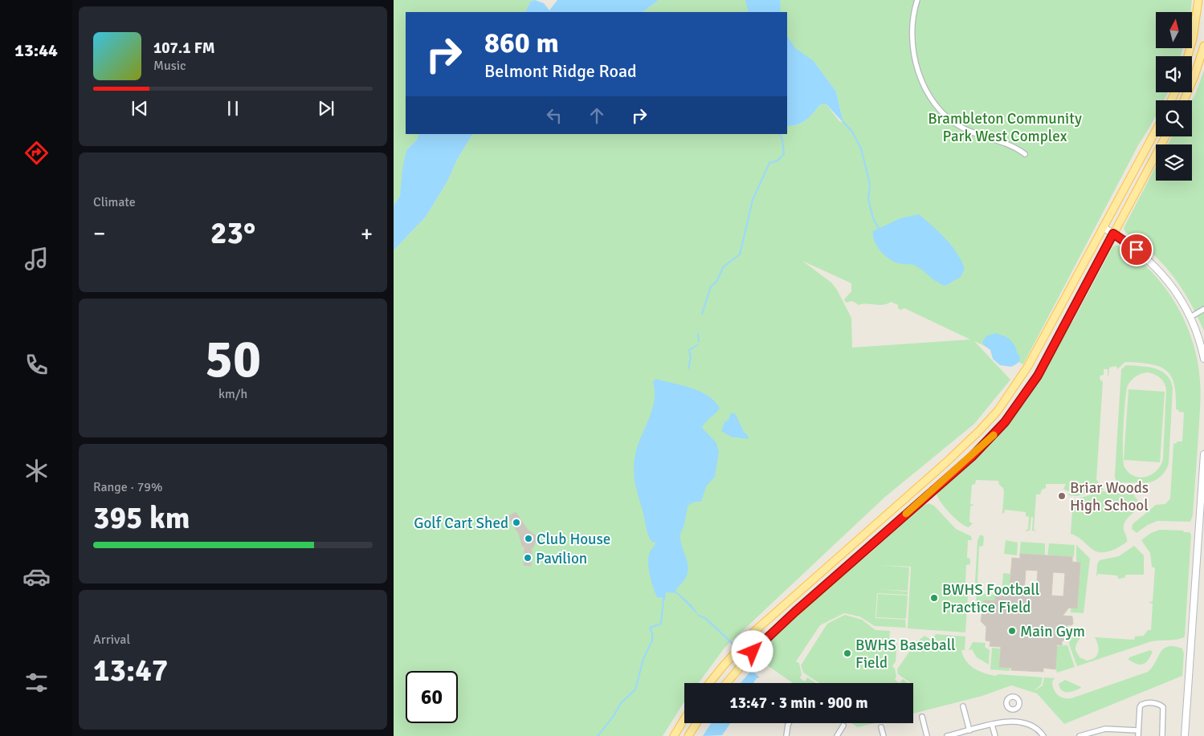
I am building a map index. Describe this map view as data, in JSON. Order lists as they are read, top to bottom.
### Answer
{
  "parks": ["Brambleton Community Park West Complex"],
  "places": [
    "Briar Woods High School",
    "Golf Cart Shed",
    "Club House",
    "Pavilion",
    "BWHS Football Practice Field",
    "Main Gym",
    "BWHS Baseball Field"
  ],
  "north": "top",
  "page": {
    "tabs": "13:44",
    "turn": ["860 m", "Belmont Ridge Road"],
    "song": ["107.1 FM", "Music"],
    "tile": [
      "Climate",
      ["50", "km/h"],
      ["Range · 79%", "395 km"],
      ["Arrival", "13:47"]
    ],
    "heat": ["−", "23°", "+"],
    "limit": "60",
    "trip": "13:47 · 3 min · 900 m"
  }
}
